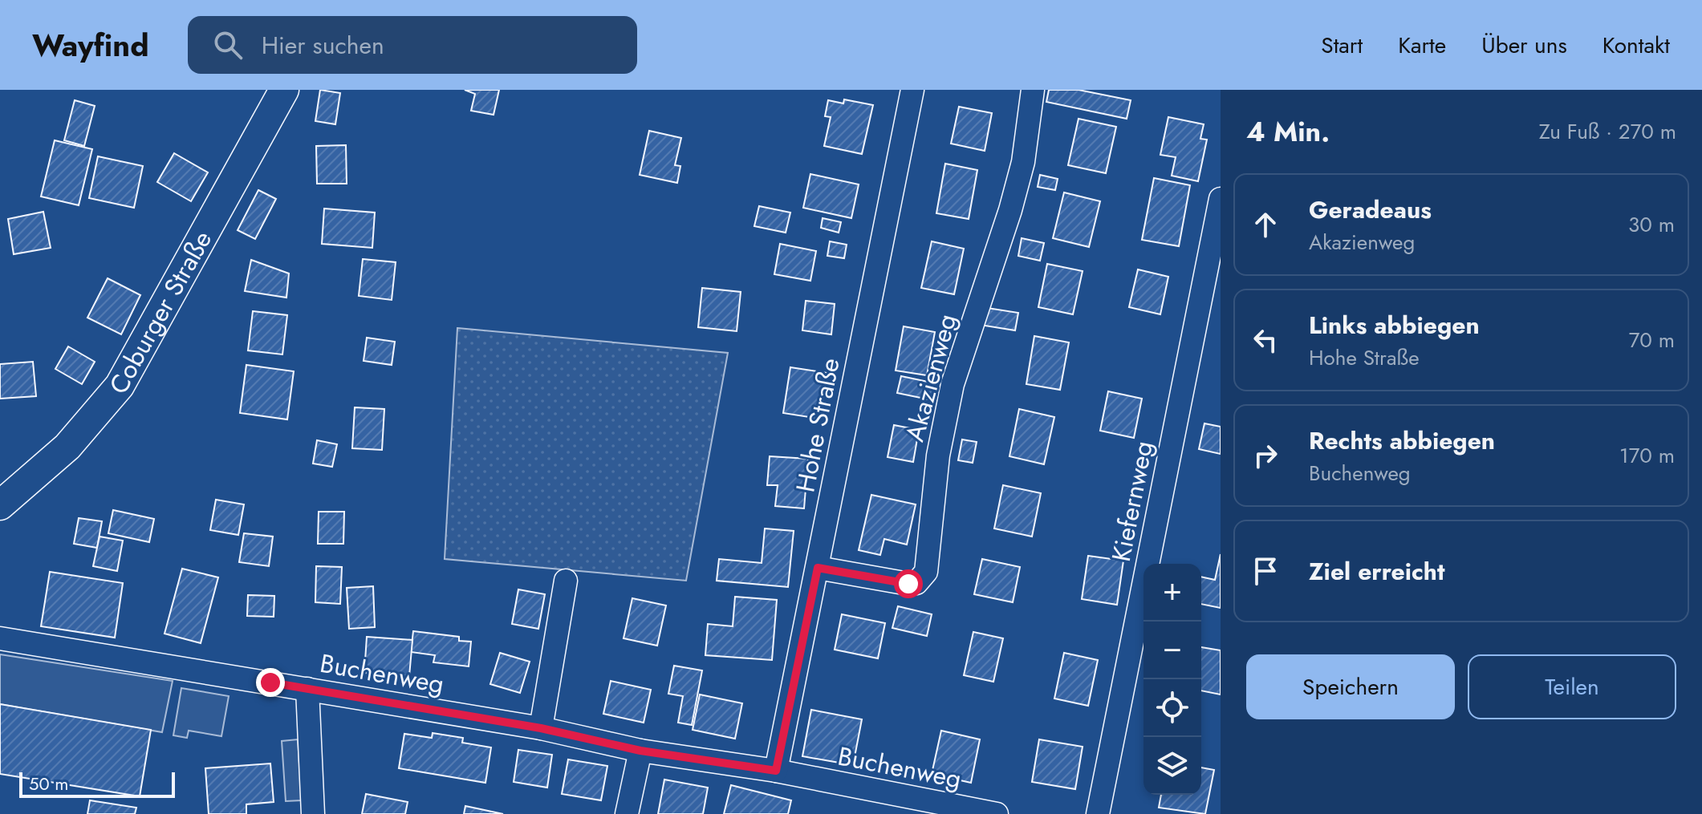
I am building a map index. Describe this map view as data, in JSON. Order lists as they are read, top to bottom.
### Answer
{
  "streets": {
    "main road": ["Coburger Straße"],
    "street": [
      "Akazienweg",
      "Hohe Straße",
      "Kiefernweg",
      "Buchenweg"
    ]
  },
  "crossings": [
    ["Akazienweg", "Hohe Straße"],
    ["Hohe Straße", "Buchenweg"]
  ],
  "scale_bar": "50 m",
  "page": {
    "header": "Wayfind",
    "search": "Hier suchen",
    "nav": [
      "Start",
      "Karte",
      "Über uns",
      "Kontakt"
    ],
    "heading": ["4 Min.", "Zu Fuß · 270 m"],
    "list": [
      ["Geradeaus", "Akazienweg", "30 m"],
      ["Links abbiegen", "Hohe Straße", "70 m"],
      ["Rechts abbiegen", "Buchenweg", "170 m"],
      "Ziel erreicht"
    ],
    "map_buttons": ["+", "−"],
    "buttons": ["Speichern", "Teilen"],
    "scale": "50 m"
  }
}
